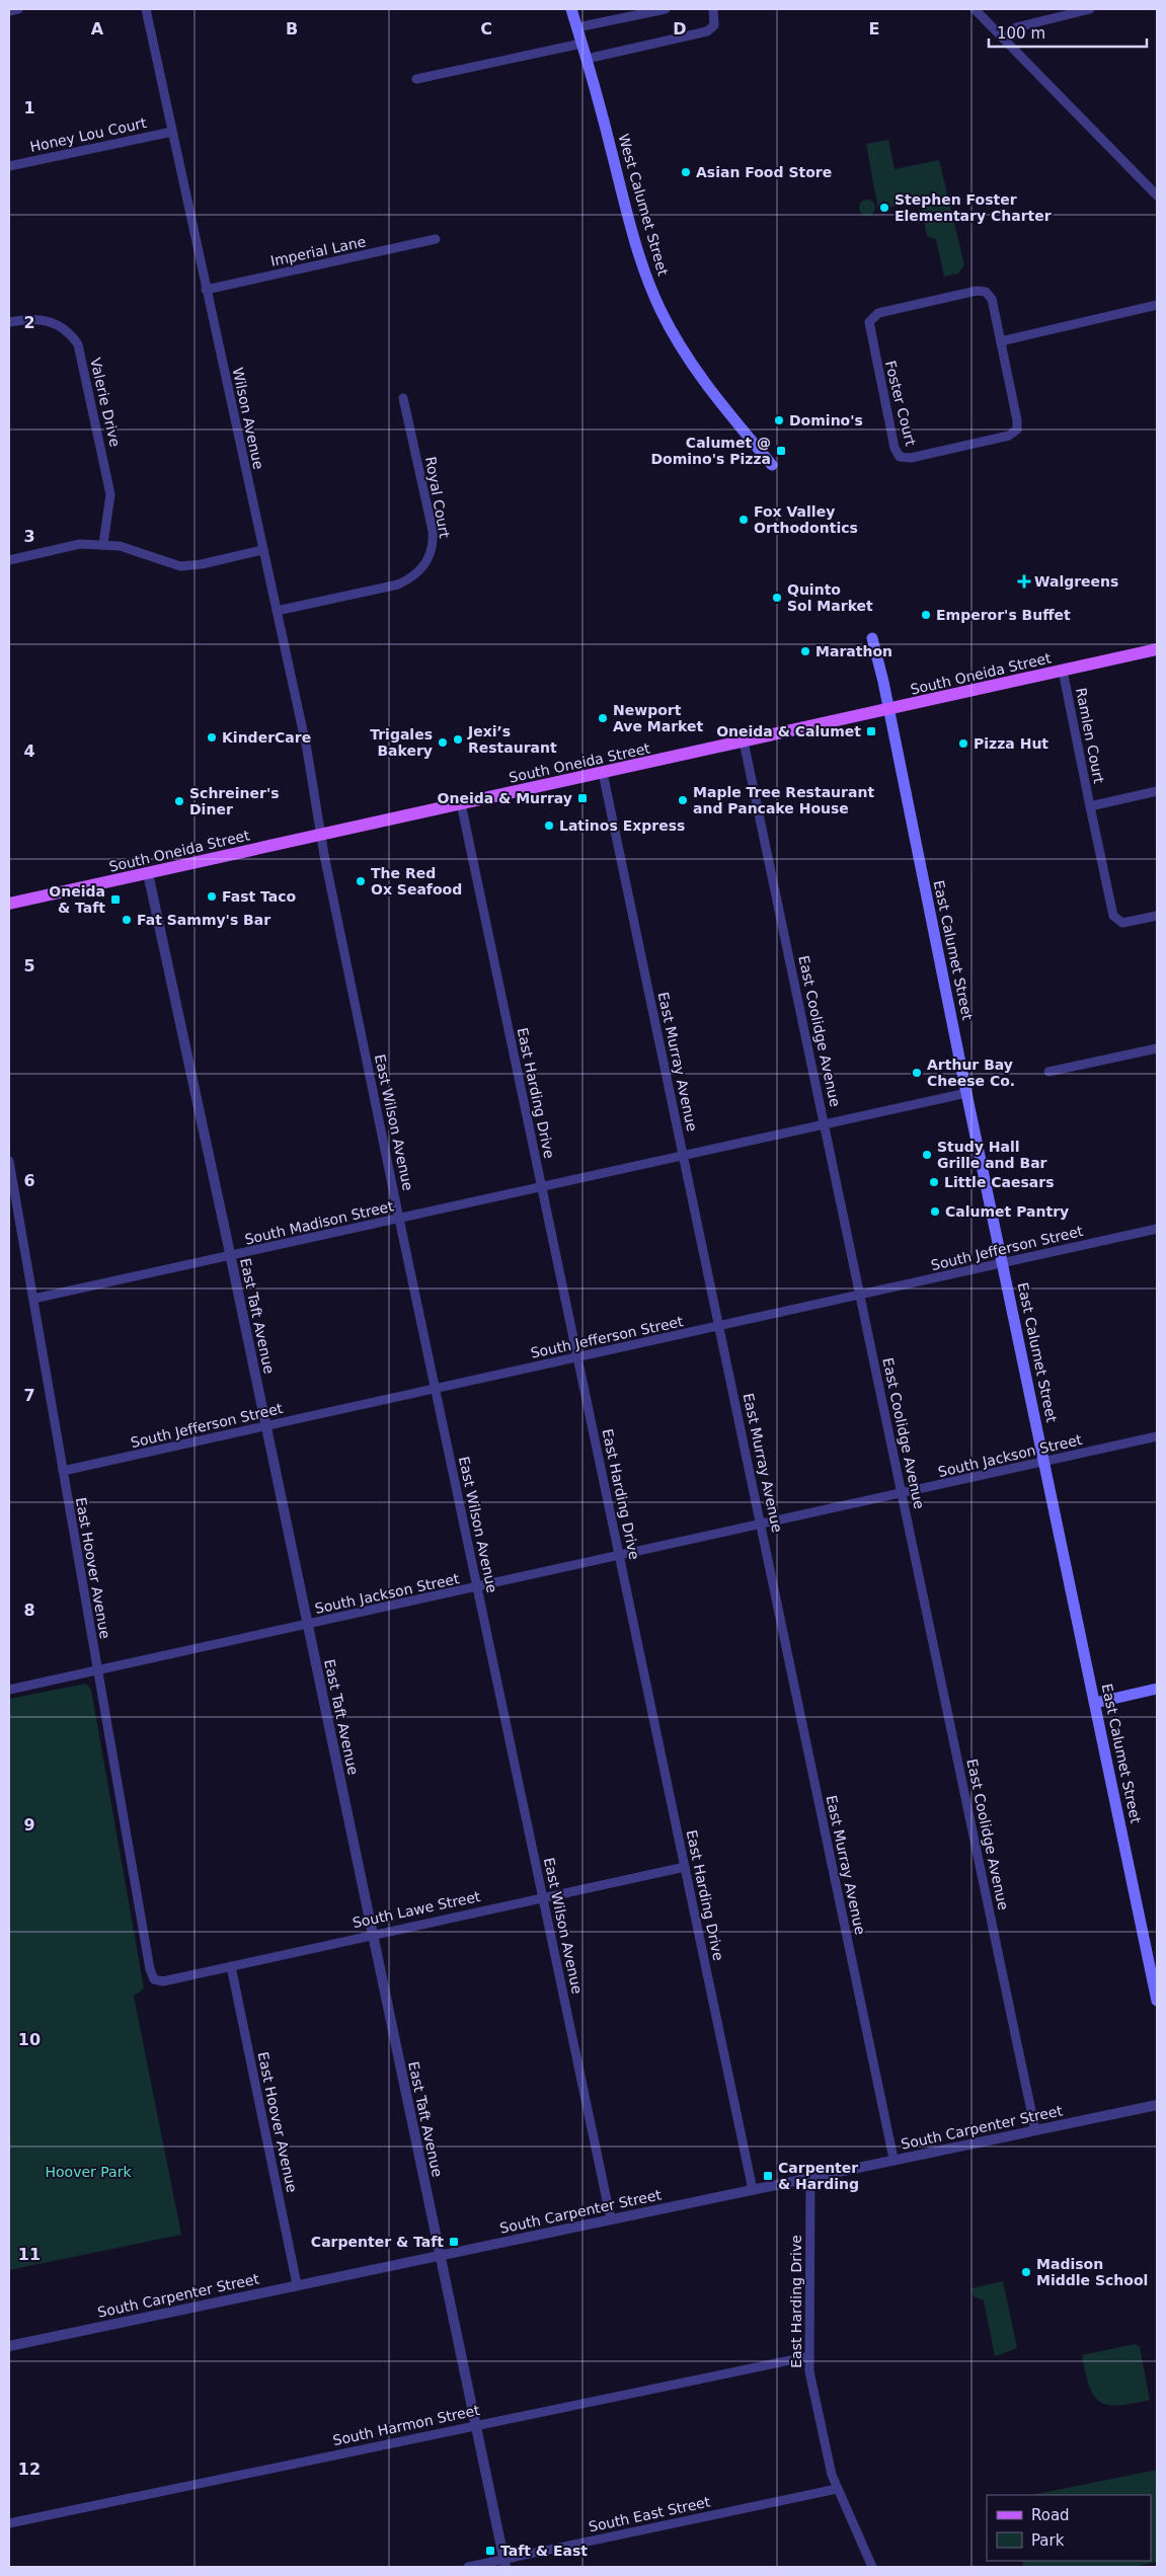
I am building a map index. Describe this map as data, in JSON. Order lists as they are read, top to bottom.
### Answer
{
  "streets": {
    "main road": ["West Calumet Street", "South Oneida Street", "East Calumet Street"],
    "street": [
      "Honey Lou Court",
      "Imperial Lane",
      "Valerie Drive",
      "Foster Court",
      "Wilson Avenue",
      "Royal Court",
      "Ramlen Court",
      "East Coolidge Avenue",
      "East Murray Avenue",
      "East Harding Drive",
      "East Wilson Avenue",
      "South Madison Street",
      "South Jefferson Street",
      "East Taft Avenue",
      "South Jackson Street",
      "East Hoover Avenue",
      "South Lawe Street",
      "South Carpenter Street",
      "South Harmon Street",
      "South East Street"
    ]
  },
  "crossings": [
    ["Honey Lou Court", "Wilson Avenue"],
    ["Imperial Lane", "Wilson Avenue"],
    ["Wilson Avenue", "Royal Court"],
    ["Wilson Avenue", "South Oneida Street"],
    ["Wilson Avenue", "East Wilson Avenue"],
    ["South Oneida Street", "Ramlen Court"],
    ["South Oneida Street", "East Calumet Street"],
    ["South Oneida Street", "East Coolidge Avenue"],
    ["South Oneida Street", "East Murray Avenue"],
    ["South Oneida Street", "East Harding Drive"],
    ["South Oneida Street", "East Wilson Avenue"],
    ["South Oneida Street", "East Taft Avenue"],
    ["East Calumet Street", "South Madison Street"],
    ["East Calumet Street", "South Jefferson Street"],
    ["East Calumet Street", "South Jackson Street"],
    ["East Coolidge Avenue", "South Madison Street"],
    ["East Coolidge Avenue", "South Jefferson Street"],
    ["East Coolidge Avenue", "South Jackson Street"],
    ["East Coolidge Avenue", "South Carpenter Street"],
    ["East Murray Avenue", "South Madison Street"],
    ["East Murray Avenue", "South Jefferson Street"],
    ["East Murray Avenue", "South Jackson Street"],
    ["East Murray Avenue", "South Carpenter Street"],
    ["East Harding Drive", "South Madison Street"],
    ["East Harding Drive", "South Jefferson Street"],
    ["East Harding Drive", "South Jackson Street"],
    ["East Harding Drive", "South Lawe Street"],
    ["East Harding Drive", "South Carpenter Street"],
    ["East Harding Drive", "South Harmon Street"],
    ["East Harding Drive", "South East Street"],
    ["East Wilson Avenue", "South Madison Street"],
    ["East Wilson Avenue", "South Jefferson Street"],
    ["East Wilson Avenue", "South Jackson Street"],
    ["East Wilson Avenue", "South Lawe Street"],
    ["East Wilson Avenue", "South Carpenter Street"],
    ["South Madison Street", "East Taft Avenue"],
    ["South Madison Street", "East Hoover Avenue"],
    ["South Jefferson Street", "East Taft Avenue"],
    ["South Jefferson Street", "East Hoover Avenue"],
    ["East Taft Avenue", "South Jackson Street"],
    ["East Taft Avenue", "South Lawe Street"],
    ["East Taft Avenue", "South Carpenter Street"],
    ["East Taft Avenue", "South Harmon Street"],
    ["East Taft Avenue", "South East Street"],
    ["South Jackson Street", "East Hoover Avenue"],
    ["East Hoover Avenue", "South Lawe Street"],
    ["East Hoover Avenue", "South Carpenter Street"]
  ],
  "parks": ["Hoover Park"],
  "places": {
    "other": [
      "Asian Food Store",
      "Stephen Foster Elementary Charter",
      "Domino's",
      "Fox Valley Orthodontics",
      "Quinto Sol Market",
      "Emperor's Buffet",
      "Marathon",
      "Newport Ave Market",
      "KinderCare",
      "Jexi’s Restaurant",
      "Trigales Bakery",
      "Pizza Hut",
      "Maple Tree Restaurant and Pancake House",
      "Schreiner's Diner",
      "Latinos Express",
      "The Red Ox Seafood",
      "Fast Taco",
      "Fat Sammy's Bar",
      "Arthur Bay Cheese Co.",
      "Study Hall Grille and Bar",
      "Little Caesars",
      "Calumet Pantry",
      "Madison Middle School"
    ],
    "transit": [
      "Calumet @ Domino's Pizza",
      "Oneida & Calumet",
      "Oneida & Murray",
      "Oneida & Taft",
      "Carpenter & Harding",
      "Carpenter & Taft",
      "Taft & East"
    ],
    "health": ["Walgreens"]
  },
  "legend": ["Road", "Park"],
  "scale_bar": "100 m",
  "grid": {
    "columns": [
      "A",
      "B",
      "C",
      "D",
      "E"
    ],
    "rows": [
      "1",
      "2",
      "3",
      "4",
      "5",
      "6",
      "7",
      "8",
      "9",
      "10",
      "11",
      "12"
    ]
  }
}
